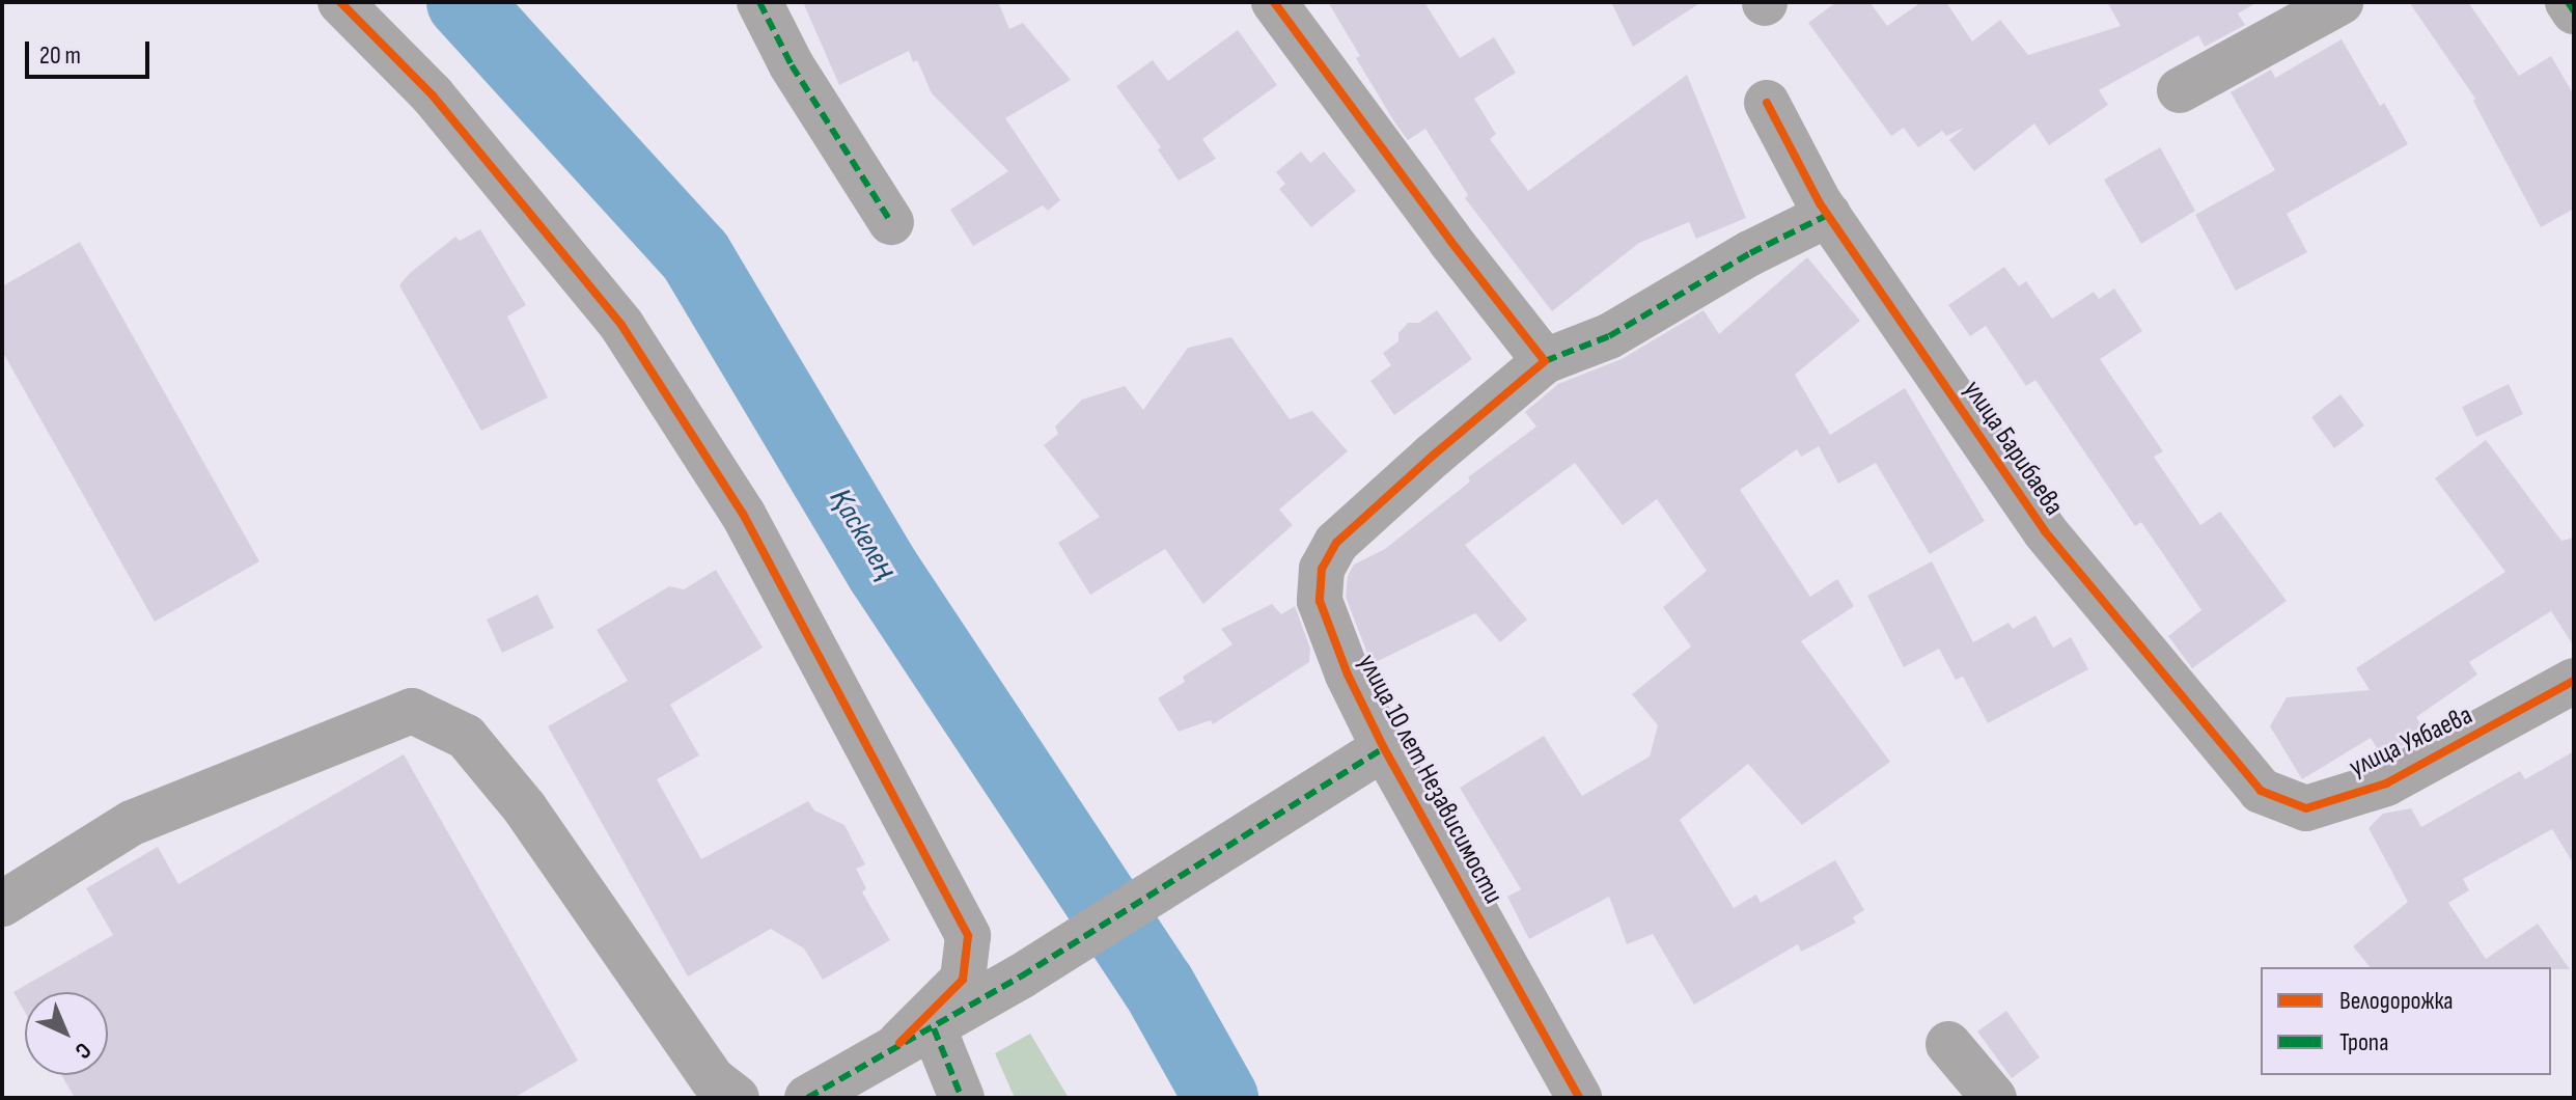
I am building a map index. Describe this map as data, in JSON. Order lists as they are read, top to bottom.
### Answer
{
  "streets": {
    "street": ["улица Барибаева", "улица Уябаева", "улица 10 лет Независимости"]
  },
  "crossings": [
    ["улица Барибаева", "улица Уябаева"],
    ["улица Барибаева", "улица 10 лет Независимости"]
  ],
  "water": ["Қаскелең"],
  "legend": ["Велодорожка", "Тропа"],
  "scale_bar": "20 m",
  "north": "bottom right"
}
